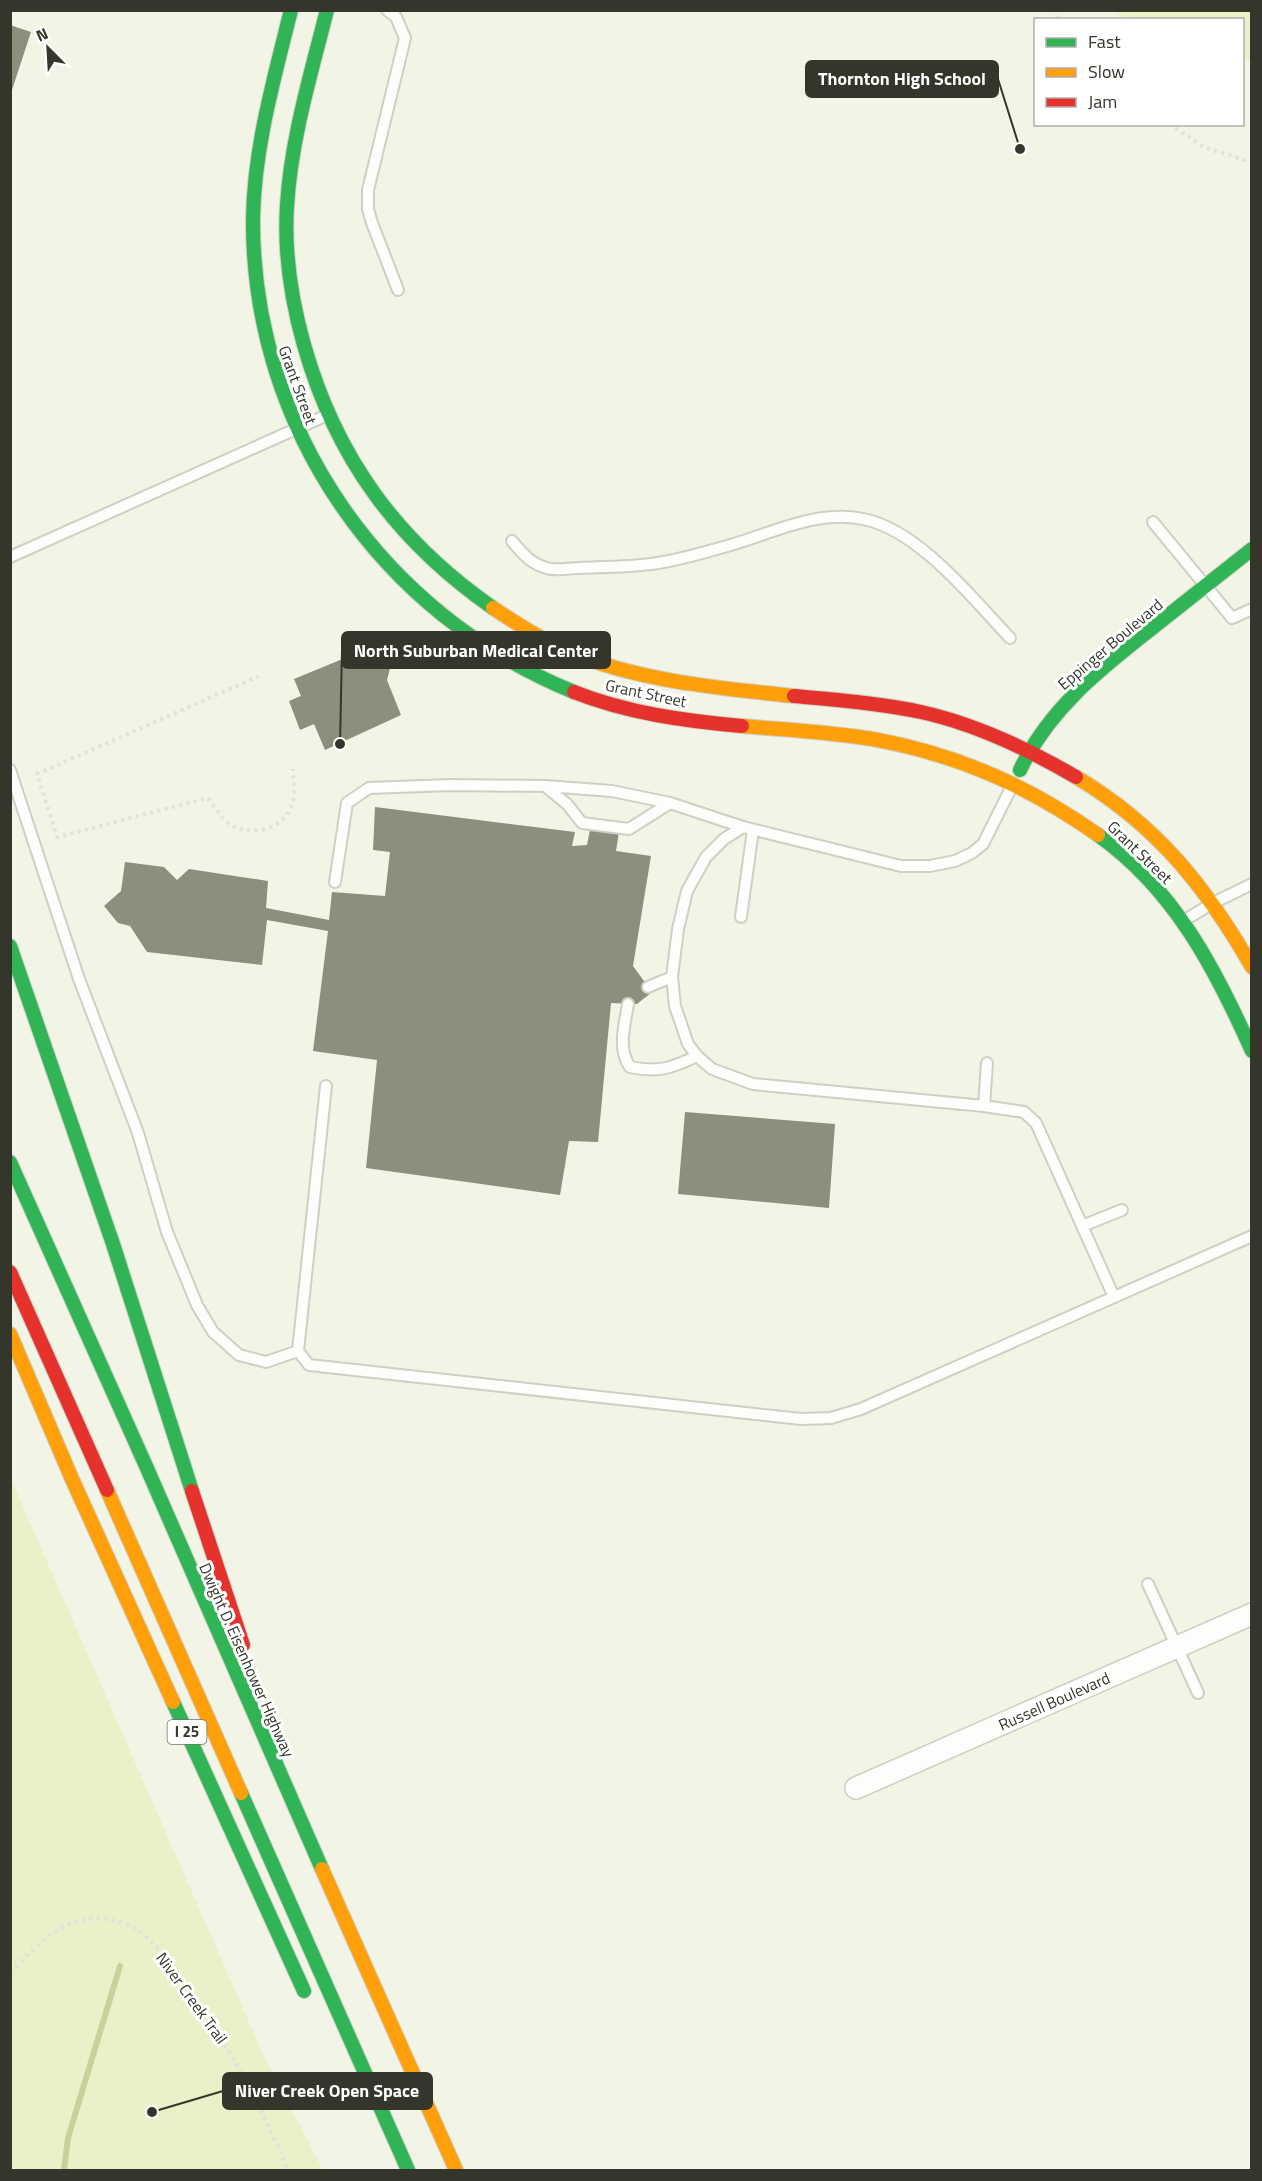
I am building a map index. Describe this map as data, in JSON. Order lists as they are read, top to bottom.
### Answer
{
  "streets": {
    "main road": [
      "Grant Street",
      "Eppinger Boulevard",
      "Dwight D. Eisenhower Highway",
      "I 25"
    ],
    "street": ["Russell Boulevard"],
    "path": ["Niver Creek Trail"]
  },
  "crossings": [
    ["Grant Street", "Eppinger Boulevard"]
  ],
  "places": ["Thornton High School", "North Suburban Medical Center", "Niver Creek Open Space"],
  "legend": ["Fast", "Slow", "Jam"],
  "north": "top left"
}
